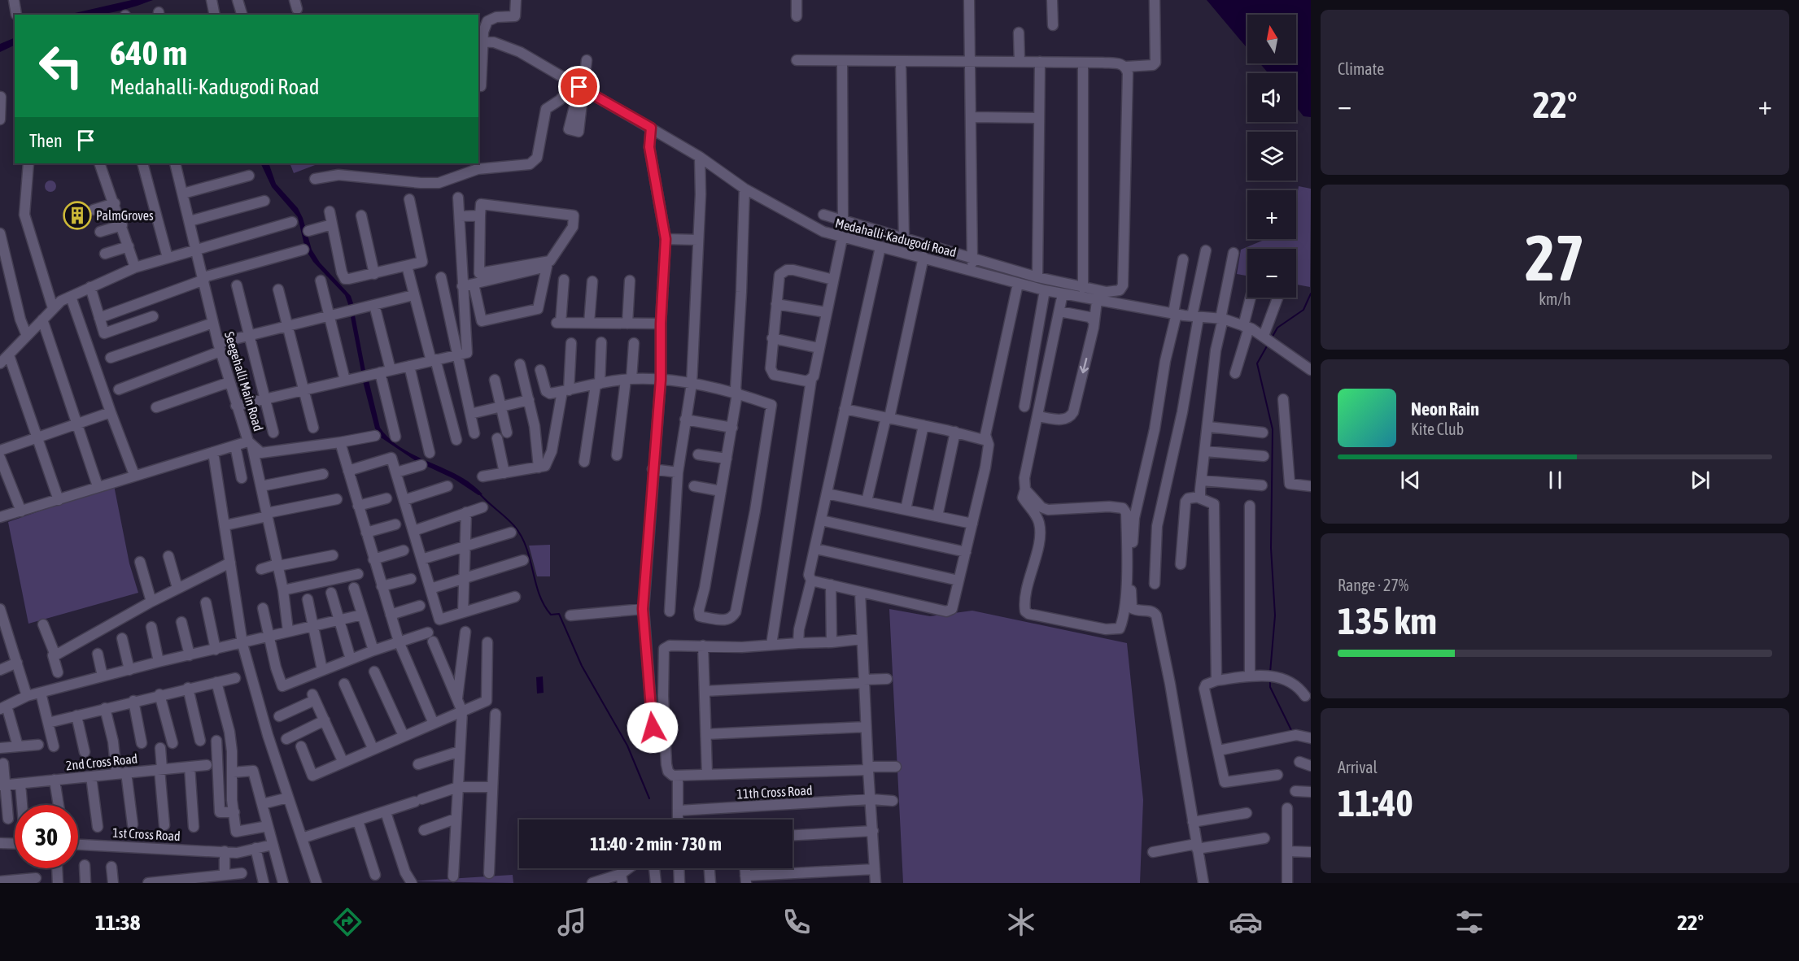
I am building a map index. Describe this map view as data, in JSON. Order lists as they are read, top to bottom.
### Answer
{
  "streets": {
    "street": [
      "Medahalli-Kadugodi Road",
      "Seegehalli Main Road",
      "2nd Cross Road",
      "11th Cross Road",
      "1st Cross Road"
    ]
  },
  "places": {
    "building": ["PalmGroves"]
  },
  "north": "top",
  "page": {
    "tile": [
      "Climate",
      ["27", "km/h"],
      ["Range · 27%", "135 km"],
      ["Arrival", "11:40"]
    ],
    "map_buttons": ["+", "−"],
    "turn": ["640 m", "Medahalli-Kadugodi Road"],
    "heat": ["−", "22°", "+"],
    "then": "Then",
    "song": ["Neon Rain", "Kite Club"],
    "limit": "30",
    "trip": "11:40 · 2 min · 730 m",
    "tabs": ["11:38", "22°"]
  }
}
